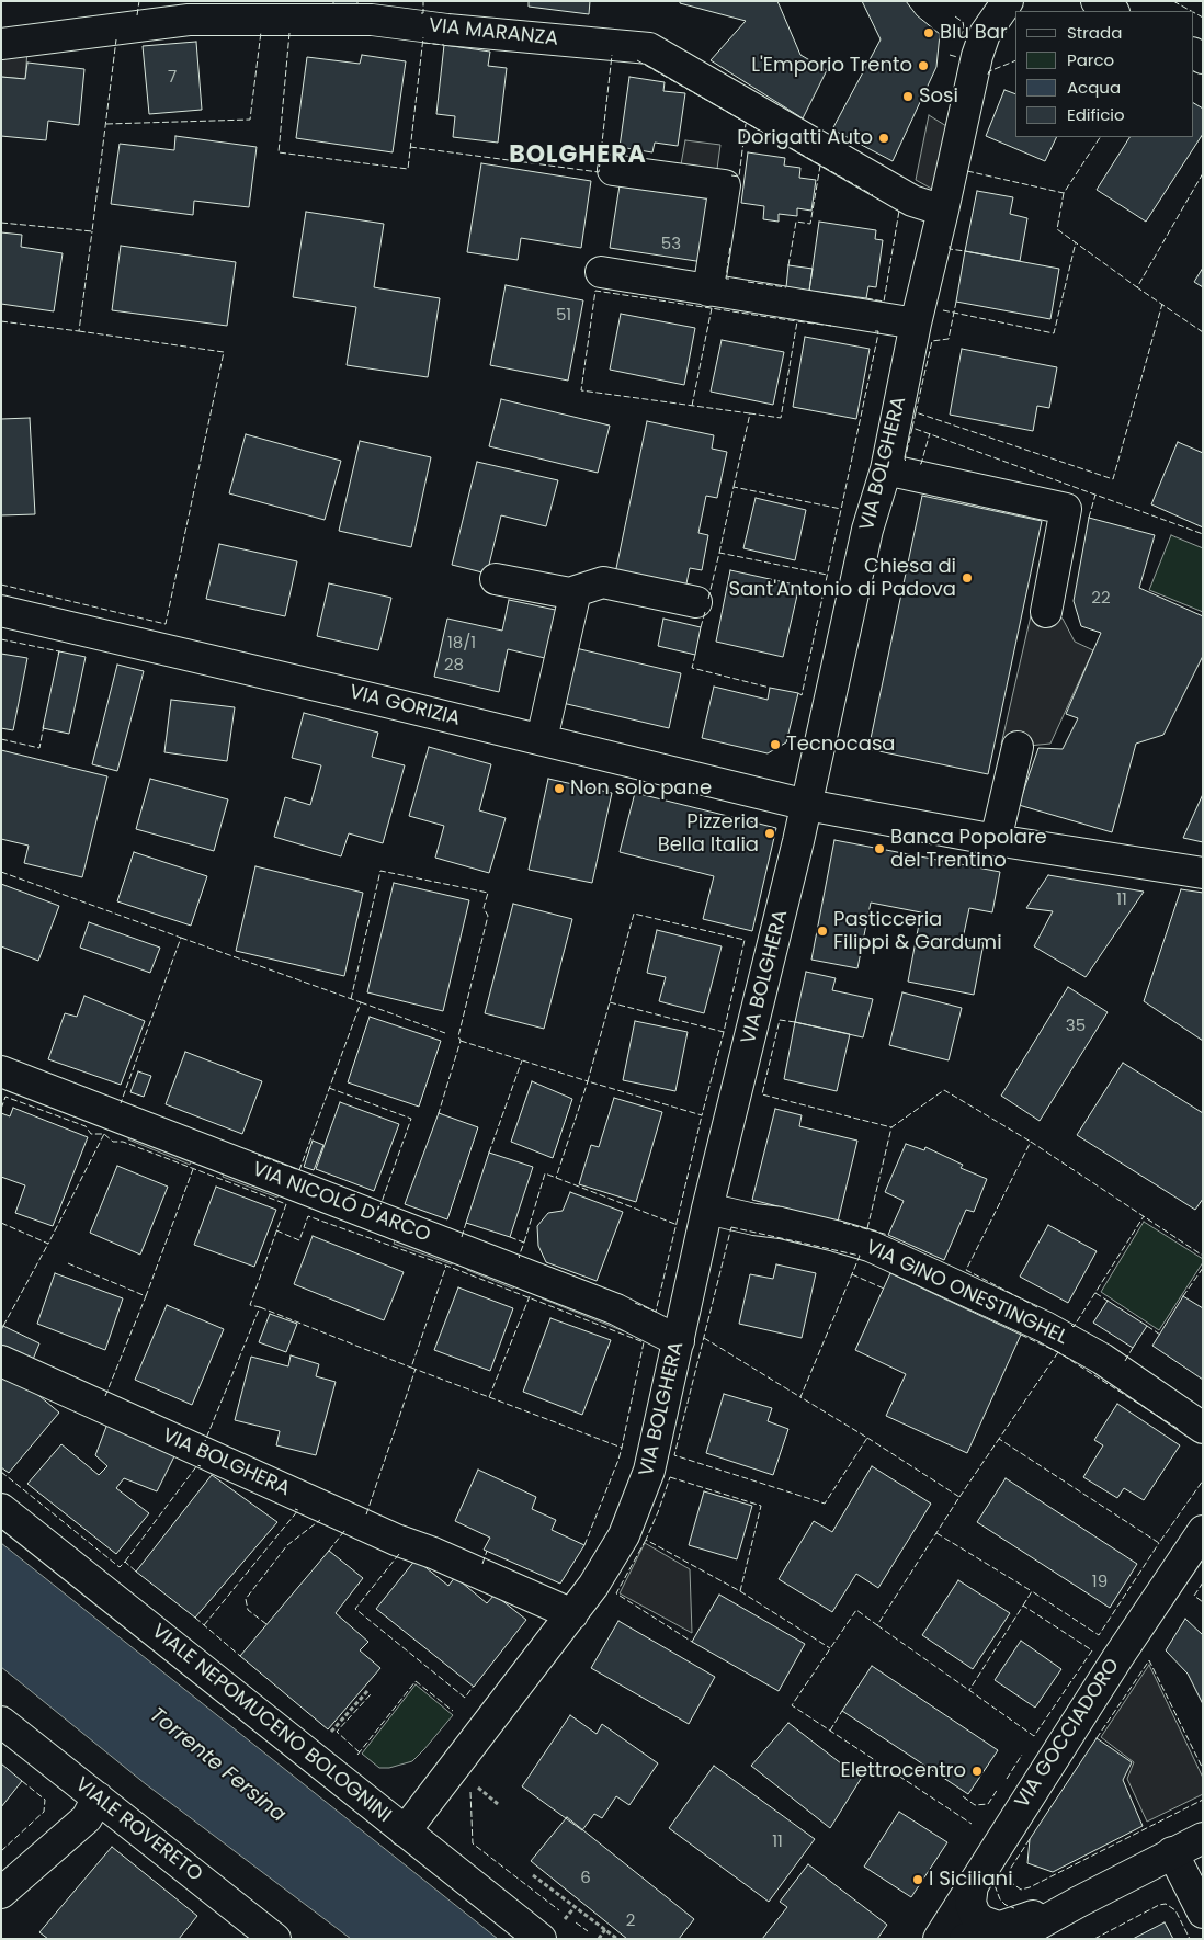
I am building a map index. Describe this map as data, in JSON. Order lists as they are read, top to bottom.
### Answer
{
  "streets": {
    "street": [
      "VIA MARANZA",
      "VIA BOLGHERA",
      "VIA GORIZIA",
      "VIA NICOLÓ D'ARCO",
      "VIA GINO ONESTINGHEL",
      "VIALE NEPOMUCENO BOLOGNINI",
      "VIA GOCCIADORO",
      "VIALE ROVERETO"
    ]
  },
  "crossings": [
    ["VIA MARANZA", "VIA BOLGHERA"],
    ["VIA BOLGHERA", "VIA GORIZIA"],
    ["VIA BOLGHERA", "VIA NICOLÓ D'ARCO"],
    ["VIA BOLGHERA", "VIA GINO ONESTINGHEL"],
    ["VIA BOLGHERA", "VIALE NEPOMUCENO BOLOGNINI"]
  ],
  "districts": ["BOLGHERA"],
  "water": ["Torrente Fersina"],
  "places": [
    "Blu Bar",
    "L'Emporio Trento",
    "Sosi",
    "Dorigatti Auto",
    "Chiesa di Sant'Antonio di Padova",
    "Tecnocasa",
    "Non solo pane",
    "Pizzeria Bella Italia",
    "Banca Popolare del Trentino",
    "Pasticceria Filippi & Gardumi",
    "Elettrocentro",
    "I Siciliani"
  ],
  "house_numbers": [
    "7",
    "53",
    "51",
    "22",
    "18/1",
    "28",
    "11",
    "35",
    "19",
    "11",
    "6",
    "2"
  ],
  "legend": [
    "Strada",
    "Parco",
    "Acqua",
    "Edificio"
  ]
}
